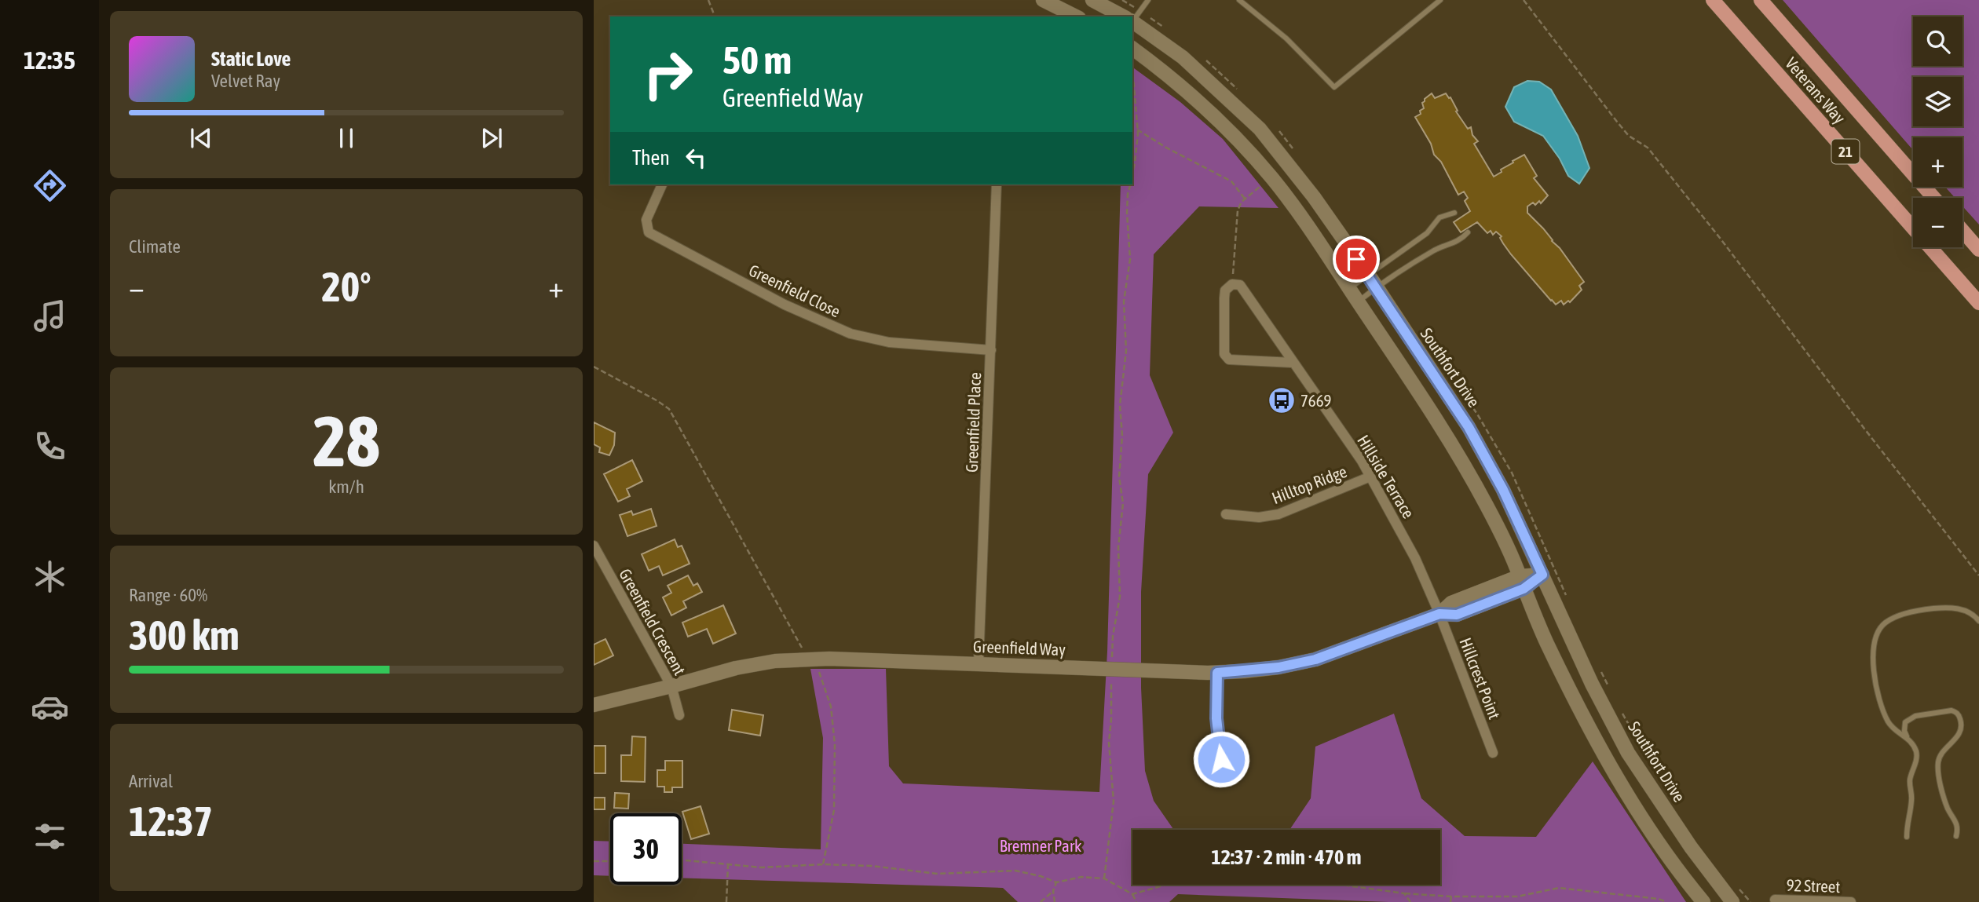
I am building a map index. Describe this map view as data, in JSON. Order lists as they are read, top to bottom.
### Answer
{
  "streets": {
    "main road": [
      "Veterans Way",
      "21",
      "Southfort Drive",
      "Greenfield Way"
    ],
    "street": [
      "Greenfield Close",
      "Greenfield Place",
      "Hillside Terrace",
      "Hilltop Ridge",
      "Greenfield Crescent",
      "Hillcrest Point",
      "92 Street"
    ]
  },
  "crossings": [
    ["Greenfield Close", "Greenfield Place"],
    ["Southfort Drive", "Greenfield Way"],
    ["Greenfield Place", "Greenfield Way"],
    ["Hillside Terrace", "Hilltop Ridge"],
    ["Hillside Terrace", "Greenfield Way"],
    ["Hillside Terrace", "Hillcrest Point"],
    ["Greenfield Crescent", "Greenfield Way"],
    ["Greenfield Way", "Hillcrest Point"]
  ],
  "parks": ["Bremner Park"],
  "places": {
    "bus stop": ["7669"]
  },
  "page": {
    "tabs": "12:35",
    "map_buttons": ["+", "−"],
    "turn": ["50 m", "Greenfield Way"],
    "song": ["Static Love", "Velvet Ray"],
    "then": "Then",
    "tile": [
      "Climate",
      ["28", "km/h"],
      ["Range · 60%", "300 km"],
      ["Arrival", "12:37"]
    ],
    "heat": ["−", "20°", "+"],
    "limit": "30",
    "trip": "12:37 · 2 min · 470 m"
  }
}
